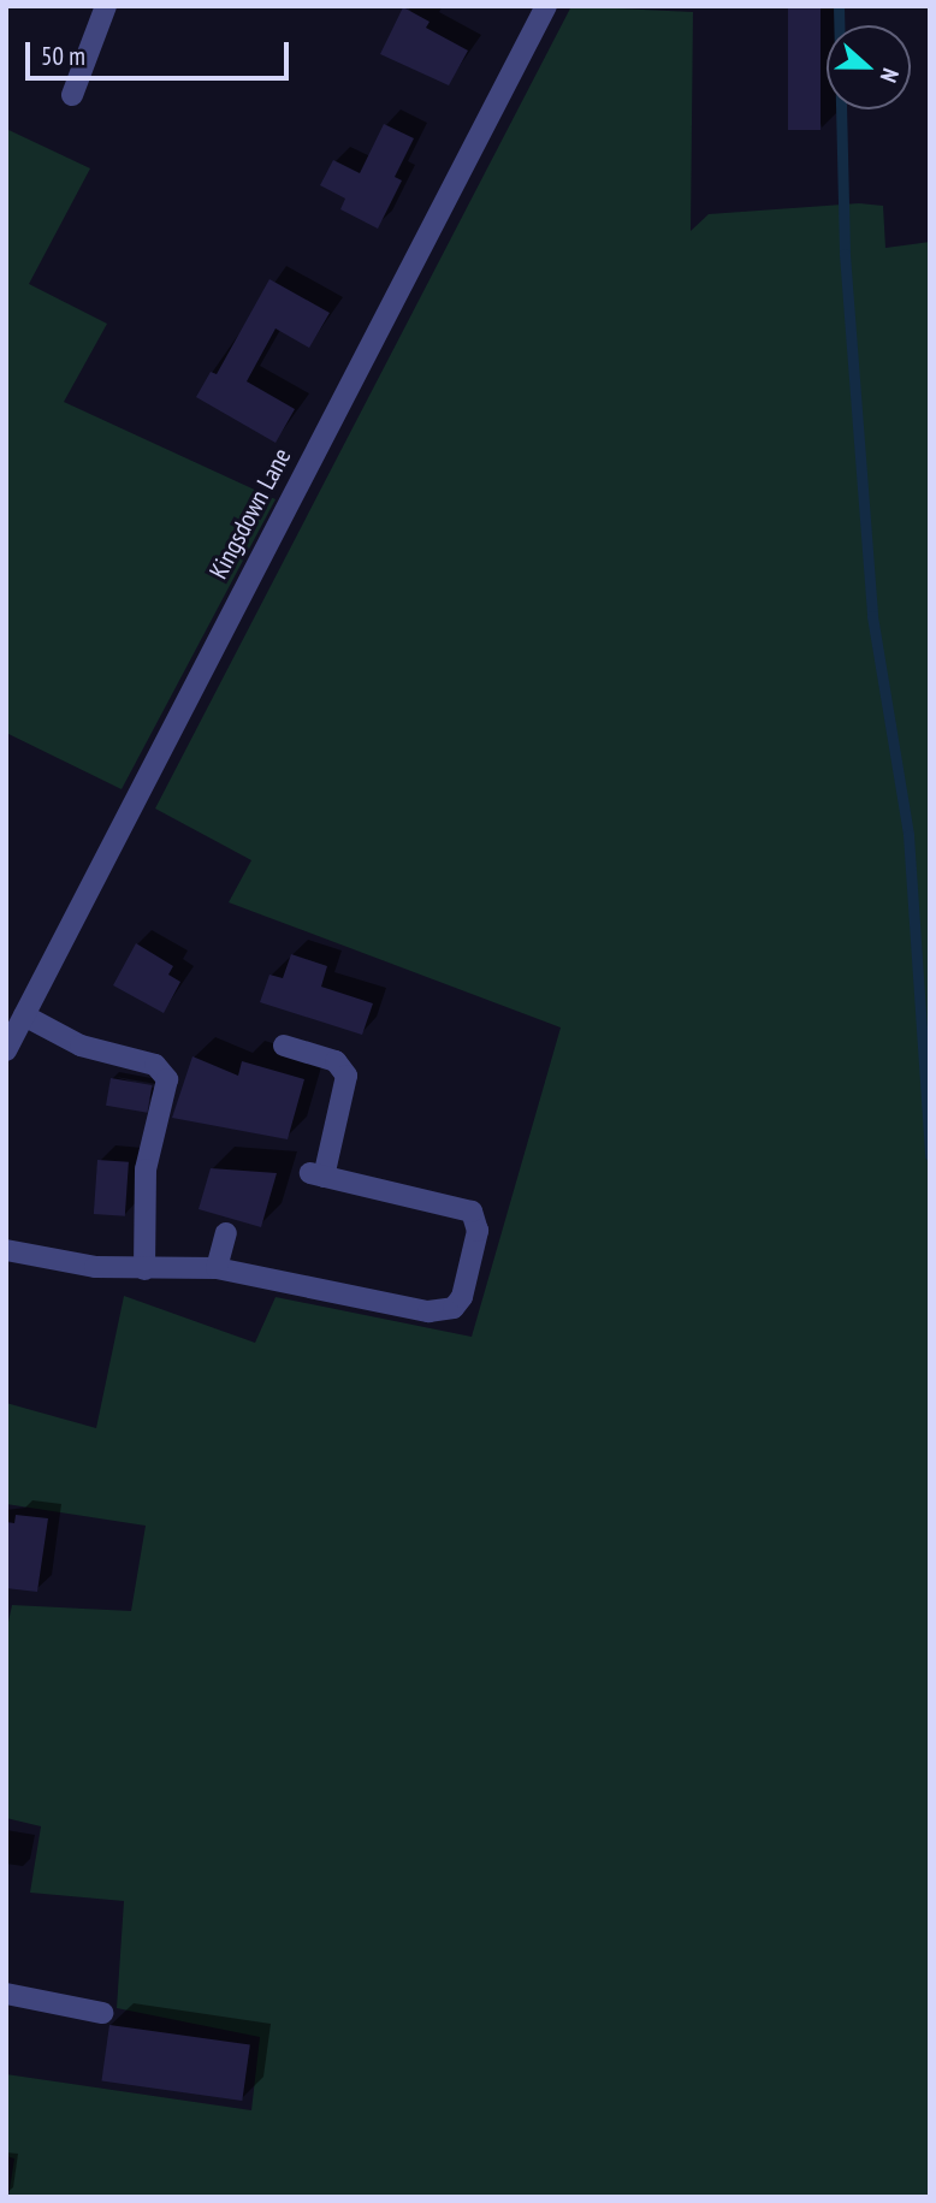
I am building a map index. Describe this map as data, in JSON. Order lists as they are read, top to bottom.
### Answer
{
  "streets": {
    "street": ["Kingsdown Lane"]
  },
  "scale_bar": "50 m",
  "north": "right"
}
